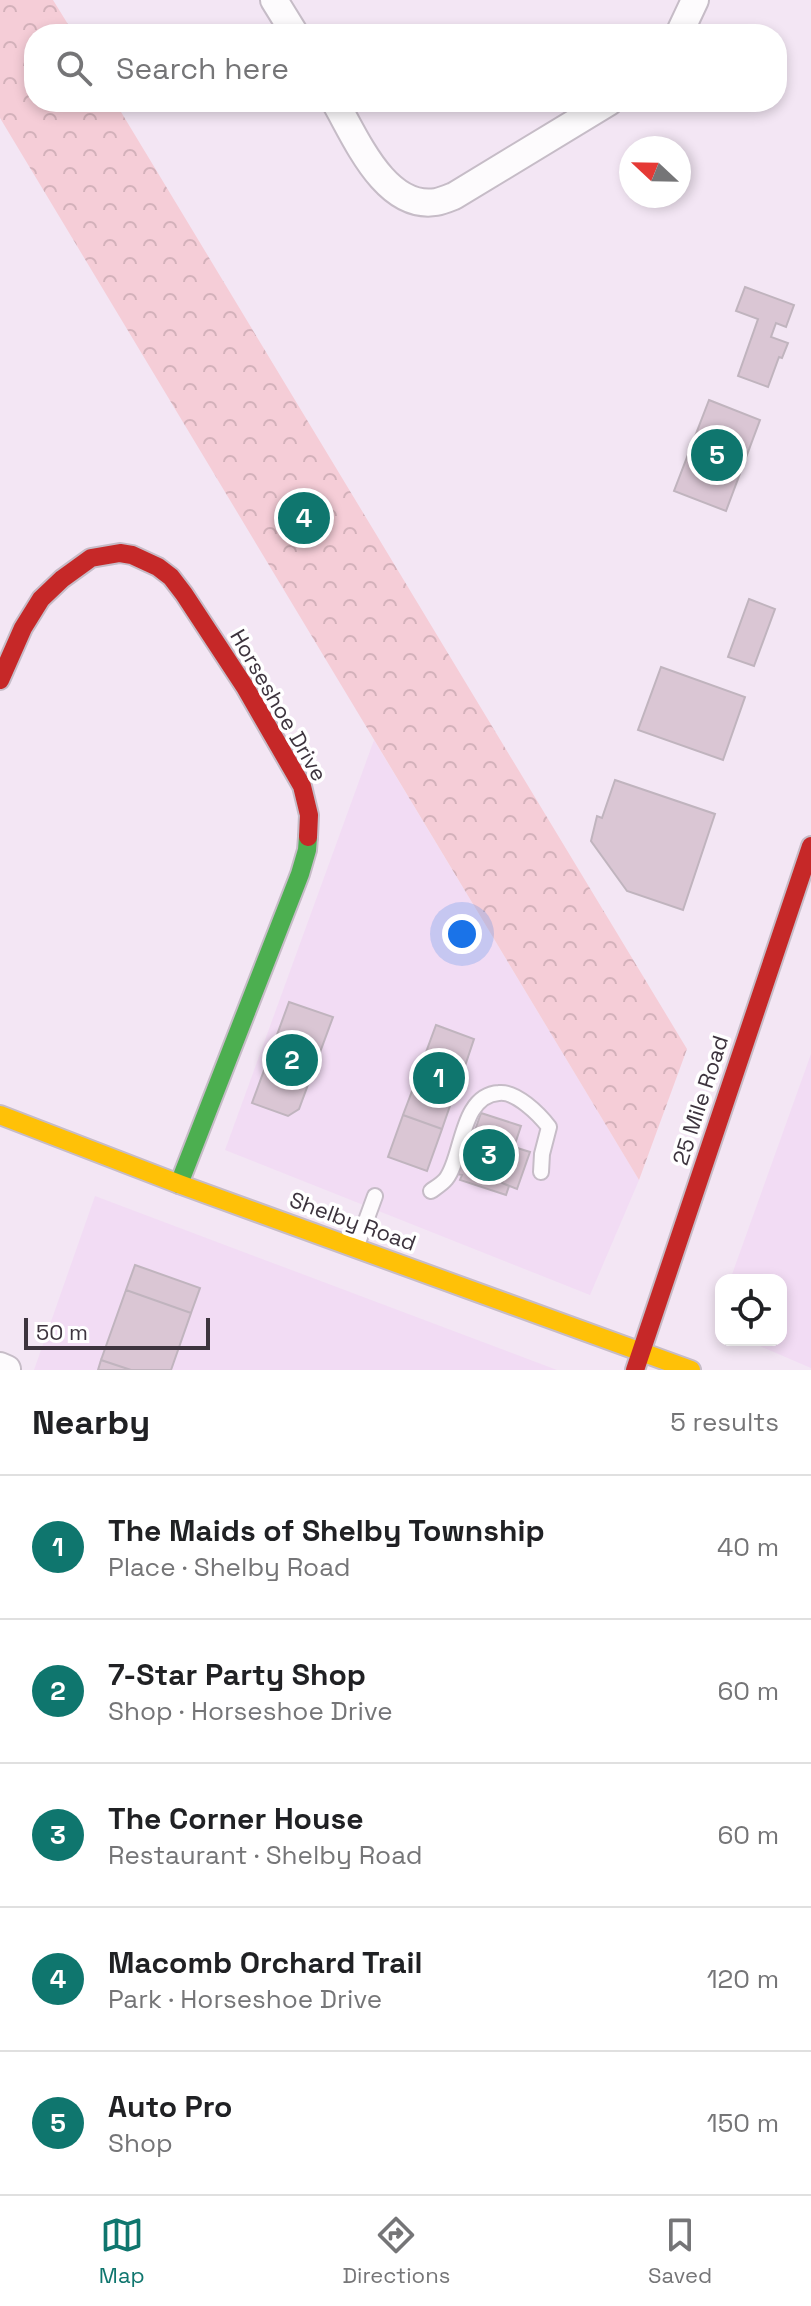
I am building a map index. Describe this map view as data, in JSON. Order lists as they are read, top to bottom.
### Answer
{
  "streets": {
    "street": ["Horseshoe Drive", "25 Mile Road", "Shelby Road"]
  },
  "crossings": [
    ["Horseshoe Drive", "Shelby Road"],
    ["25 Mile Road", "Shelby Road"]
  ],
  "scale_bar": "50 m",
  "north": "left",
  "page": {
    "search": "Search here",
    "pins": [
      "5",
      "4",
      "2",
      "1",
      "3"
    ],
    "scale": "50 m",
    "heading": ["Nearby", "5 results"],
    "list": [
      {
        "mark": "1",
        "name": "The Maids of Shelby Township",
        "note": "Place · Shelby Road",
        "value": "40 m"
      },
      {
        "mark": "2",
        "name": "7-Star Party Shop",
        "note": "Shop · Horseshoe Drive",
        "value": "60 m"
      },
      {
        "mark": "3",
        "name": "The Corner House",
        "note": "Restaurant · Shelby Road",
        "value": "60 m"
      },
      {
        "mark": "4",
        "name": "Macomb Orchard Trail",
        "note": "Park · Horseshoe Drive",
        "value": "120 m"
      },
      {
        "mark": "5",
        "name": "Auto Pro",
        "note": "Shop",
        "value": "150 m"
      }
    ],
    "nav": ["Map", "Directions", "Saved"]
  }
}
